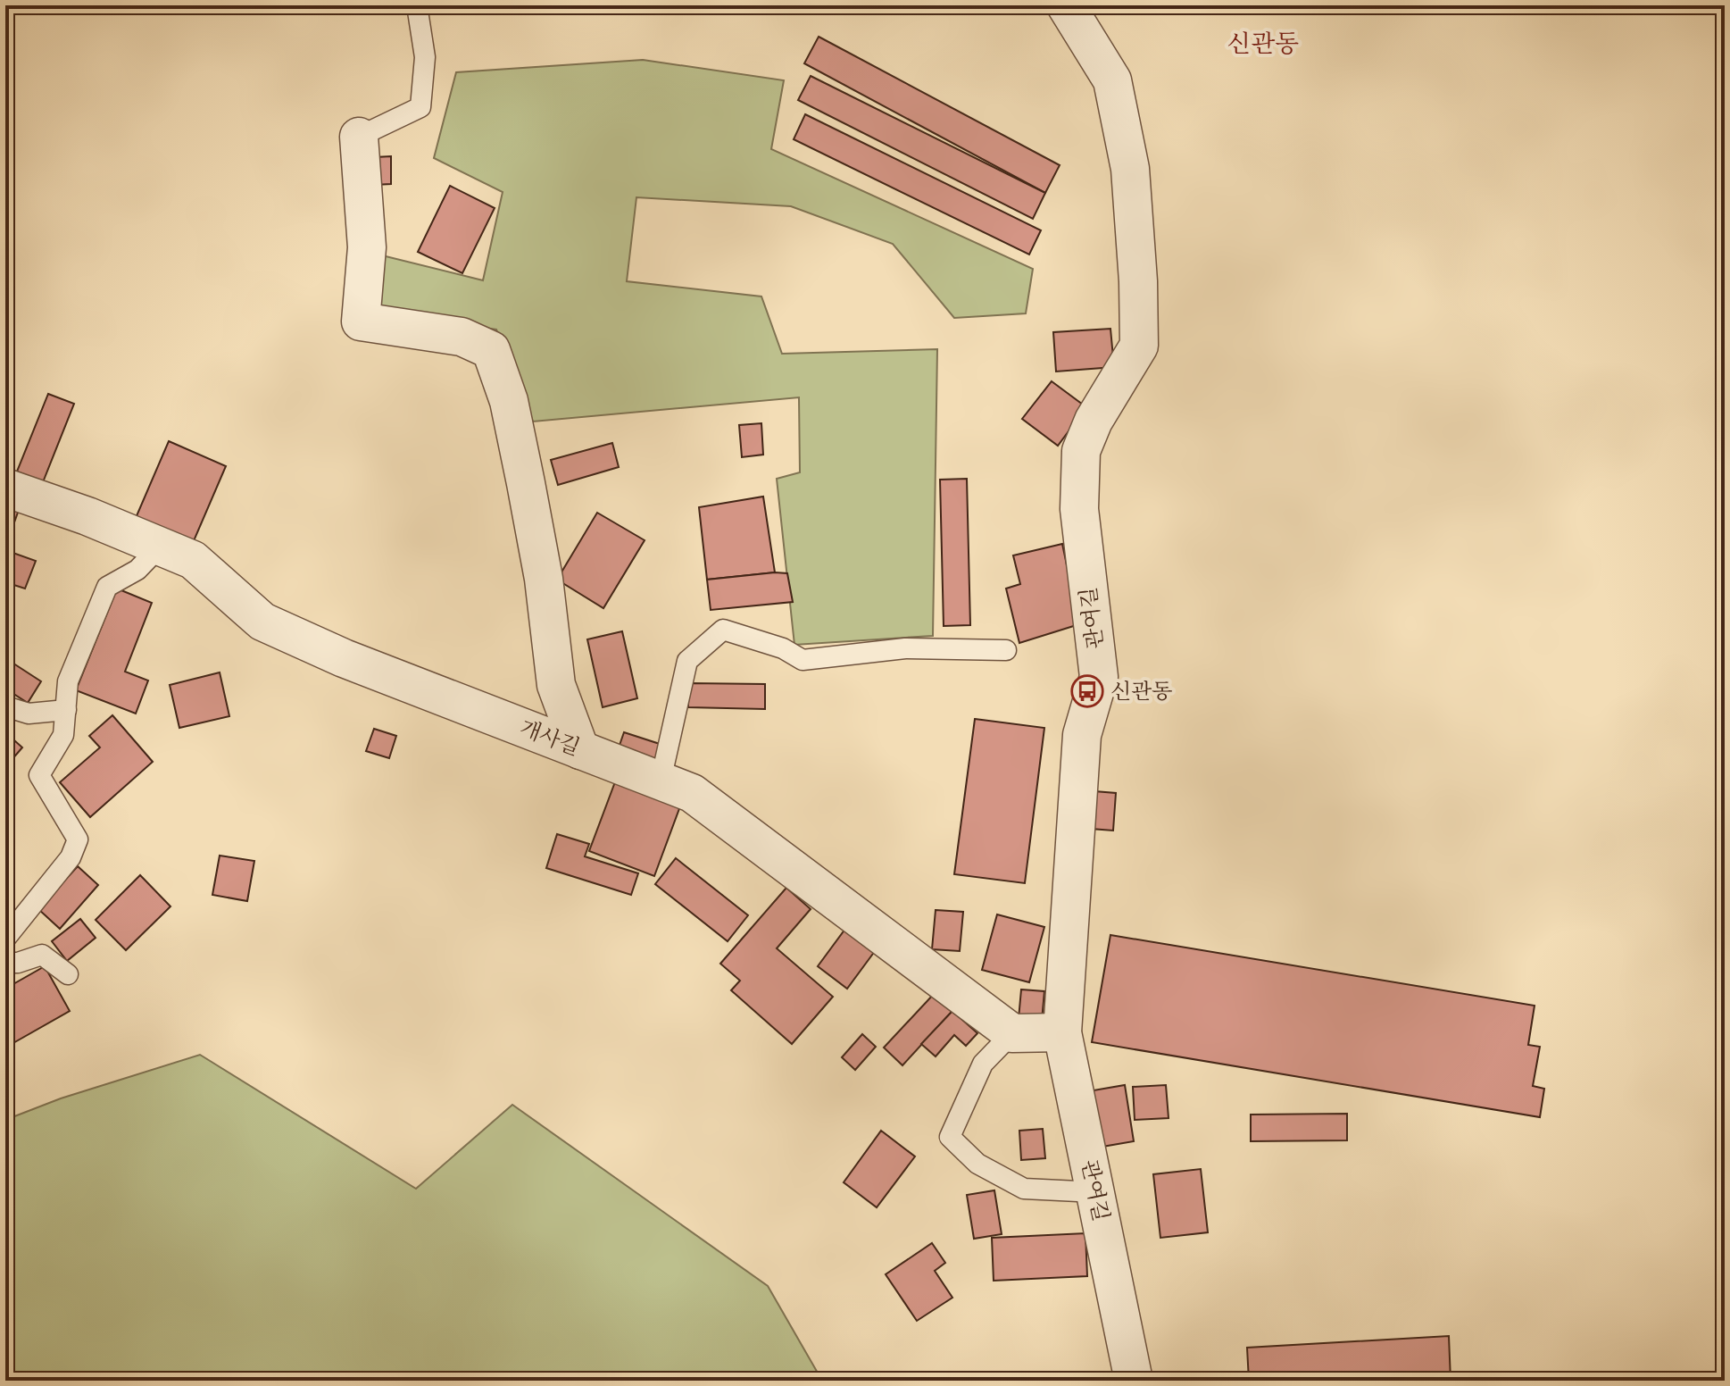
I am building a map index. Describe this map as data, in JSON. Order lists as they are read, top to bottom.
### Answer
{
  "streets": {
    "street": ["관여길", "개사길"]
  },
  "districts": ["신관동"],
  "places": {
    "bus stop": ["신관동"]
  }
}
